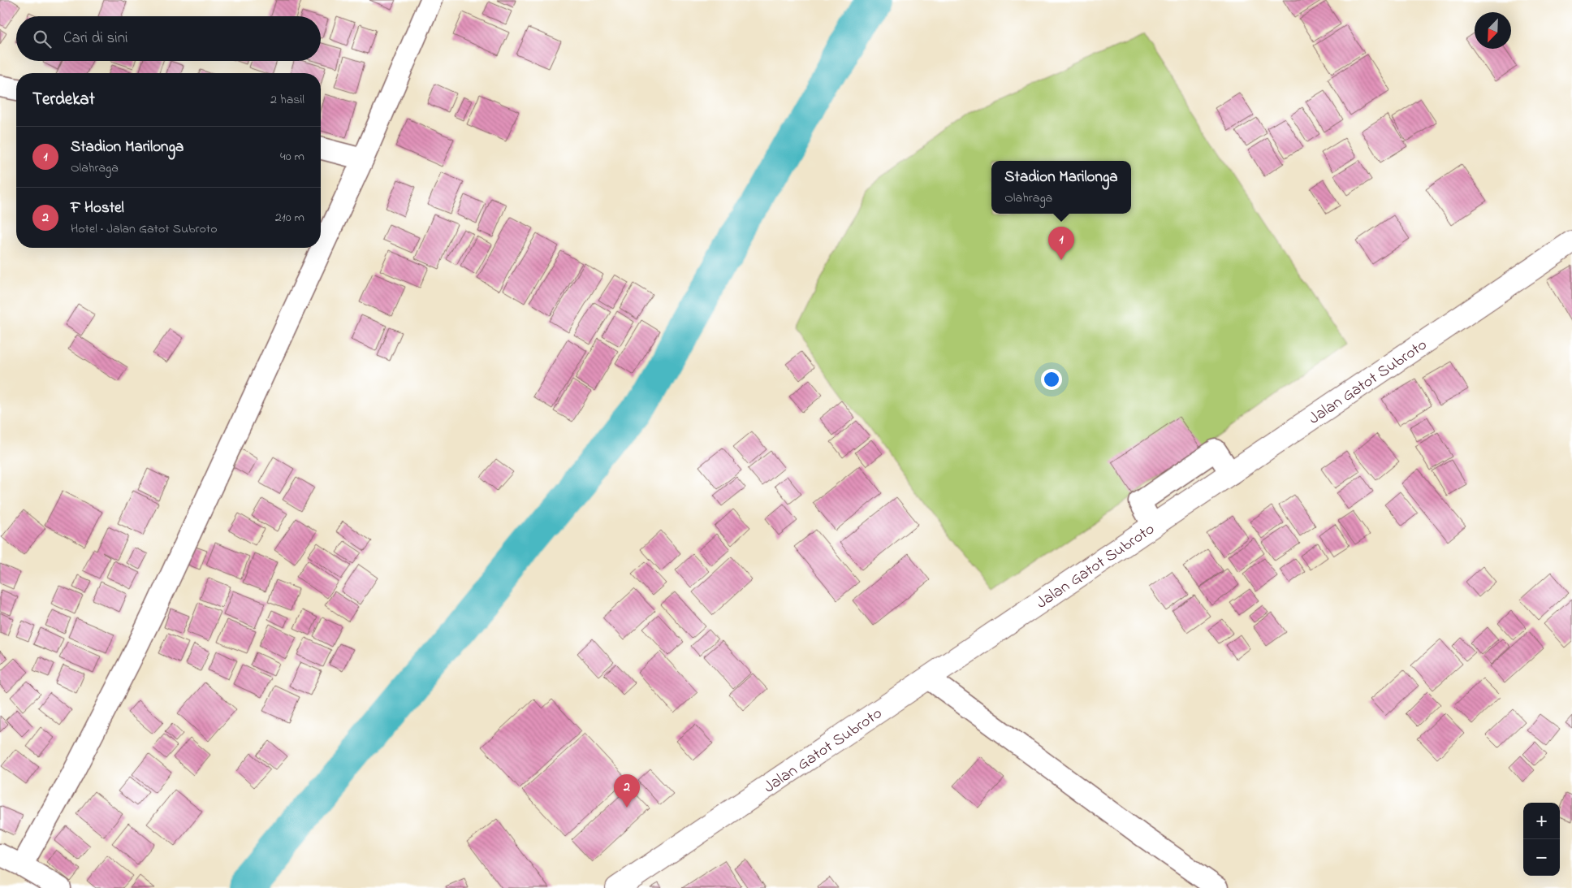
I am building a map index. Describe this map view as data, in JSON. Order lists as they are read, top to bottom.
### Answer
{
  "streets": {
    "highway": ["Jalan Gatot Subroto"]
  },
  "north": "bottom left",
  "page": {
    "search": "Cari di sini",
    "heading": ["Terdekat", "2 hasil"],
    "list": [
      {
        "mark": "1",
        "name": "Stadion Marilonga",
        "note": "Olahraga",
        "value": "40 m"
      },
      {
        "mark": "2",
        "name": "F Hostel",
        "note": "Hotel · Jalan Gatot Subroto",
        "value": "210 m"
      }
    ],
    "popup": ["Stadion Marilonga", "Olahraga"],
    "pins": ["1", "2"],
    "map_buttons": ["+", "−"]
  }
}
